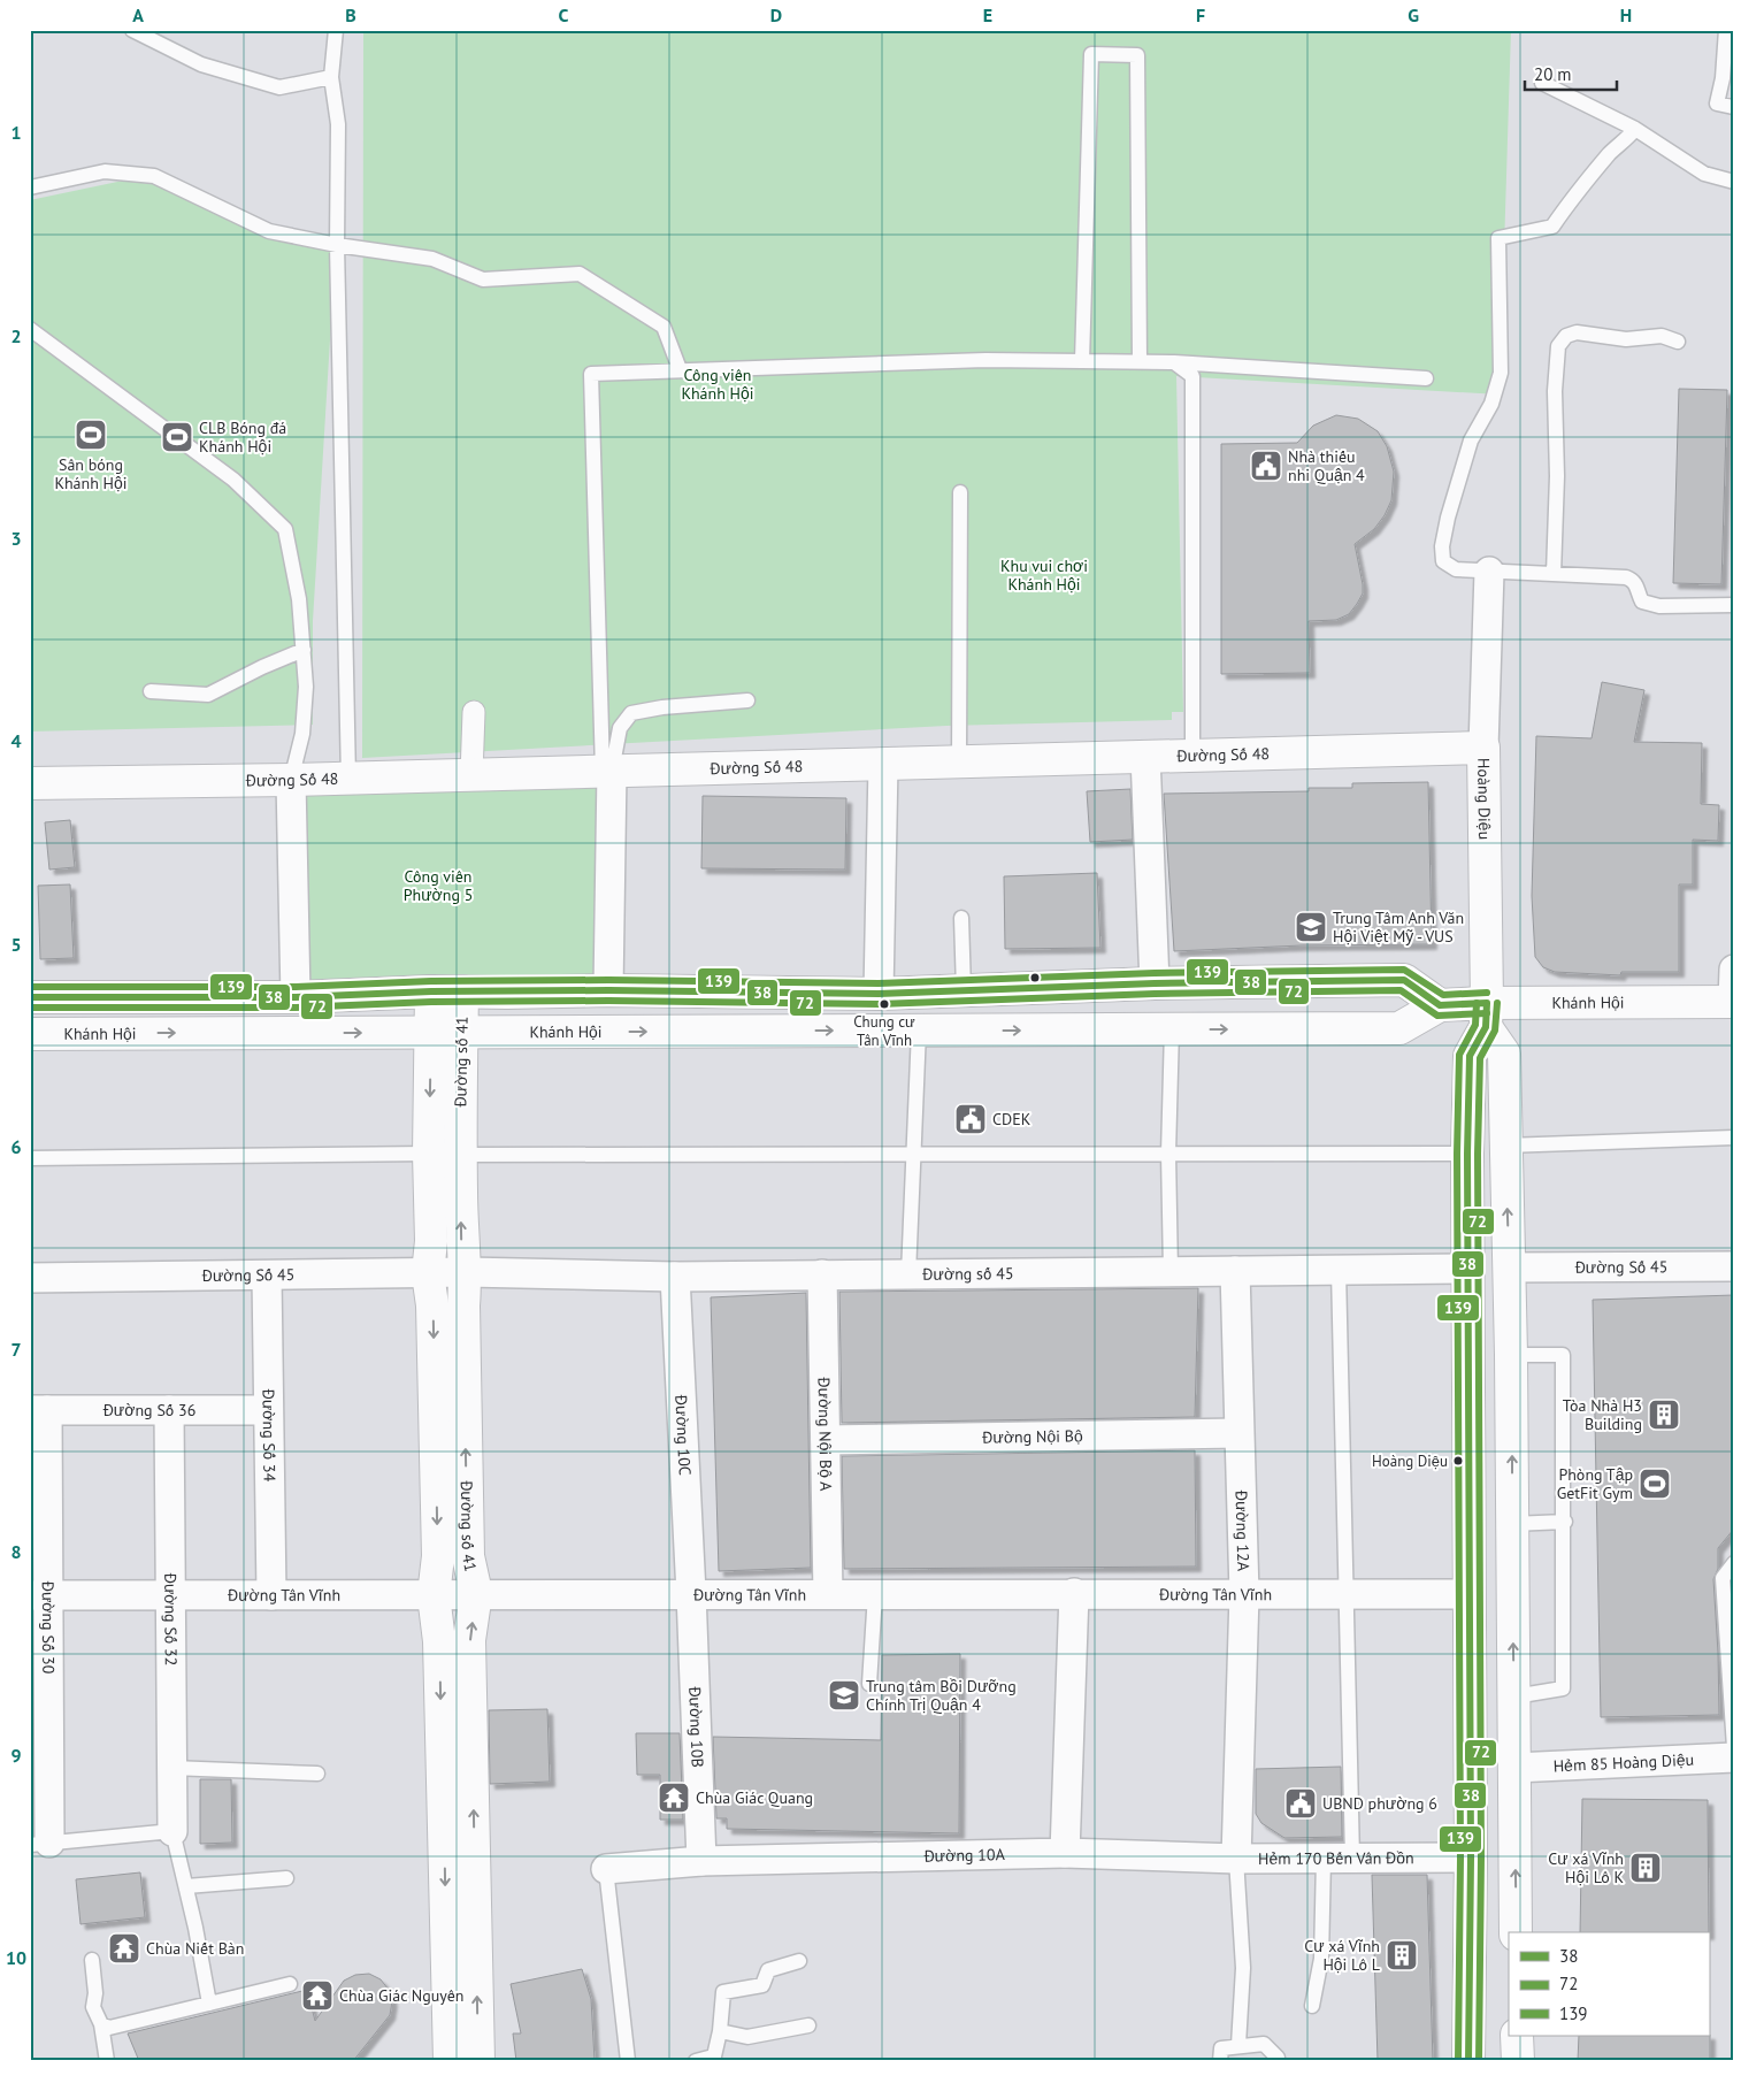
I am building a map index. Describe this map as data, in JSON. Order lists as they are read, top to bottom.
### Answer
{
  "streets": {
    "main road": [
      "Đường Số 48",
      "Hoàng Diệu",
      "Khánh Hội",
      "Đường số 41"
    ],
    "street": [
      "Đường Số 45",
      "Đường số 45",
      "Đường Số 36",
      "Đường 10C",
      "Đường Nội Bộ A",
      "Đường Số 34",
      "Đường Nội Bộ",
      "Đường 12A",
      "Đường Tân Vĩnh",
      "Đường Số 32",
      "Đường Số 30",
      "Đường 10B",
      "Hẻm 85 Hoàng Diệu",
      "Đường 10A",
      "Hẻm 170 Bến Vân Đồn"
    ]
  },
  "crossings": [
    ["Đường Số 48", "Hoàng Diệu"],
    ["Hoàng Diệu", "Khánh Hội"],
    ["Hoàng Diệu", "Đường số 45"],
    ["Hoàng Diệu", "Đường Tân Vĩnh"],
    ["Hoàng Diệu", "Hẻm 170 Bến Vân Đồn"],
    ["Khánh Hội", "Đường số 41"],
    ["Đường số 41", "Đường Số 45"],
    ["Đường số 41", "Đường số 45"],
    ["Đường số 41", "Đường Tân Vĩnh"],
    ["Đường Số 45", "Đường số 45"],
    ["Đường Số 45", "Đường Số 34"],
    ["Đường số 45", "Đường 10C"],
    ["Đường số 45", "Đường Nội Bộ A"],
    ["Đường số 45", "Đường 12A"],
    ["Đường Số 36", "Đường Số 34"],
    ["Đường Số 36", "Đường Số 32"],
    ["Đường Số 36", "Đường Số 30"],
    ["Đường 10C", "Đường Tân Vĩnh"],
    ["Đường 10C", "Đường 10B"],
    ["Đường Nội Bộ A", "Đường Nội Bộ"],
    ["Đường Nội Bộ A", "Đường Tân Vĩnh"],
    ["Đường Số 34", "Đường Tân Vĩnh"],
    ["Đường Nội Bộ", "Đường 12A"],
    ["Đường 12A", "Đường Tân Vĩnh"],
    ["Đường 12A", "Đường 10A"],
    ["Đường 12A", "Hẻm 170 Bến Vân Đồn"],
    ["Đường Tân Vĩnh", "Đường Số 32"],
    ["Đường Tân Vĩnh", "Đường Số 30"],
    ["Đường Tân Vĩnh", "Đường 10B"],
    ["Đường 10B", "Đường 10A"],
    ["Đường 10A", "Hẻm 170 Bến Vân Đồn"]
  ],
  "parks": ["Công viên Khánh Hội", "Khu vui chơi Khánh Hội", "Công viên Phường 5"],
  "places": {
    "sports": ["Sân bóng Khánh Hội", "CLB Bóng đá Khánh Hội", "Phòng Tập GetFit Gym"],
    "public building": ["Nhà thiếu nhi Quận 4", "CDEK", "UBND phường 6"],
    "school or university": ["Trung Tâm Anh Văn Hội Việt Mỹ - VUS", "Trung tâm Bồi Dưỡng Chính Trị Quận 4"],
    "other": ["Chung cư Tân Vĩnh", "Hoàng Diệu"],
    "building": ["Tòa Nhà H3 Building", "Cư xá Vĩnh Hội Lô K", "Cư xá Vĩnh Hội Lô L"],
    "temple": ["Chùa Giác Quang", "Chùa Niết Bàn", "Chùa Giác Nguyên"]
  },
  "lines": ["transit line 139", "transit line 38", "transit line 72"],
  "legend": ["38", "72", "139"],
  "scale_bar": "20 m",
  "grid": {
    "columns": [
      "A",
      "B",
      "C",
      "D",
      "E",
      "F",
      "G",
      "H"
    ],
    "rows": [
      "1",
      "2",
      "3",
      "4",
      "5",
      "6",
      "7",
      "8",
      "9",
      "10"
    ]
  }
}
